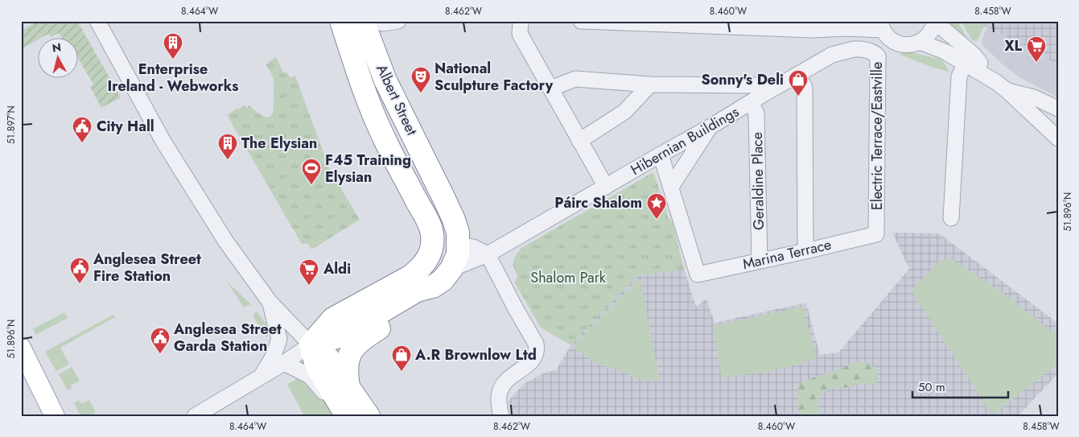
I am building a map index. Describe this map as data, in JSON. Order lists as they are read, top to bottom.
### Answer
{
  "streets": {
    "highway": ["Albert Street"],
    "street": [
      "Electric Terrace/Eastville",
      "Hibernian Buildings",
      "Geraldine Place",
      "Marina Terrace"
    ]
  },
  "crossings": [
    ["Electric Terrace/Eastville", "Hibernian Buildings"],
    ["Electric Terrace/Eastville", "Marina Terrace"],
    ["Hibernian Buildings", "Geraldine Place"],
    ["Geraldine Place", "Marina Terrace"]
  ],
  "parks": ["Shalom Park"],
  "places": {
    "building": ["Enterprise Ireland - Webworks", "The Elysian"],
    "supermarket": ["XL", "Aldi"],
    "theatre": ["National Sculpture Factory"],
    "shop": ["Sonny's Deli", "A.R Brownlow Ltd"],
    "public building": ["City Hall", "Anglesea Street Fire Station", "Anglesea Street Garda Station"],
    "sports": ["F45 Training Elysian"],
    "place": ["Páirc Shalom"]
  },
  "scale_bar": "50 m",
  "north": "top",
  "coordinates": [
    "8.464°W",
    "8.462°W",
    "8.460°W",
    "8.458°W",
    "51.897°N",
    "51.896°N"
  ]
}
